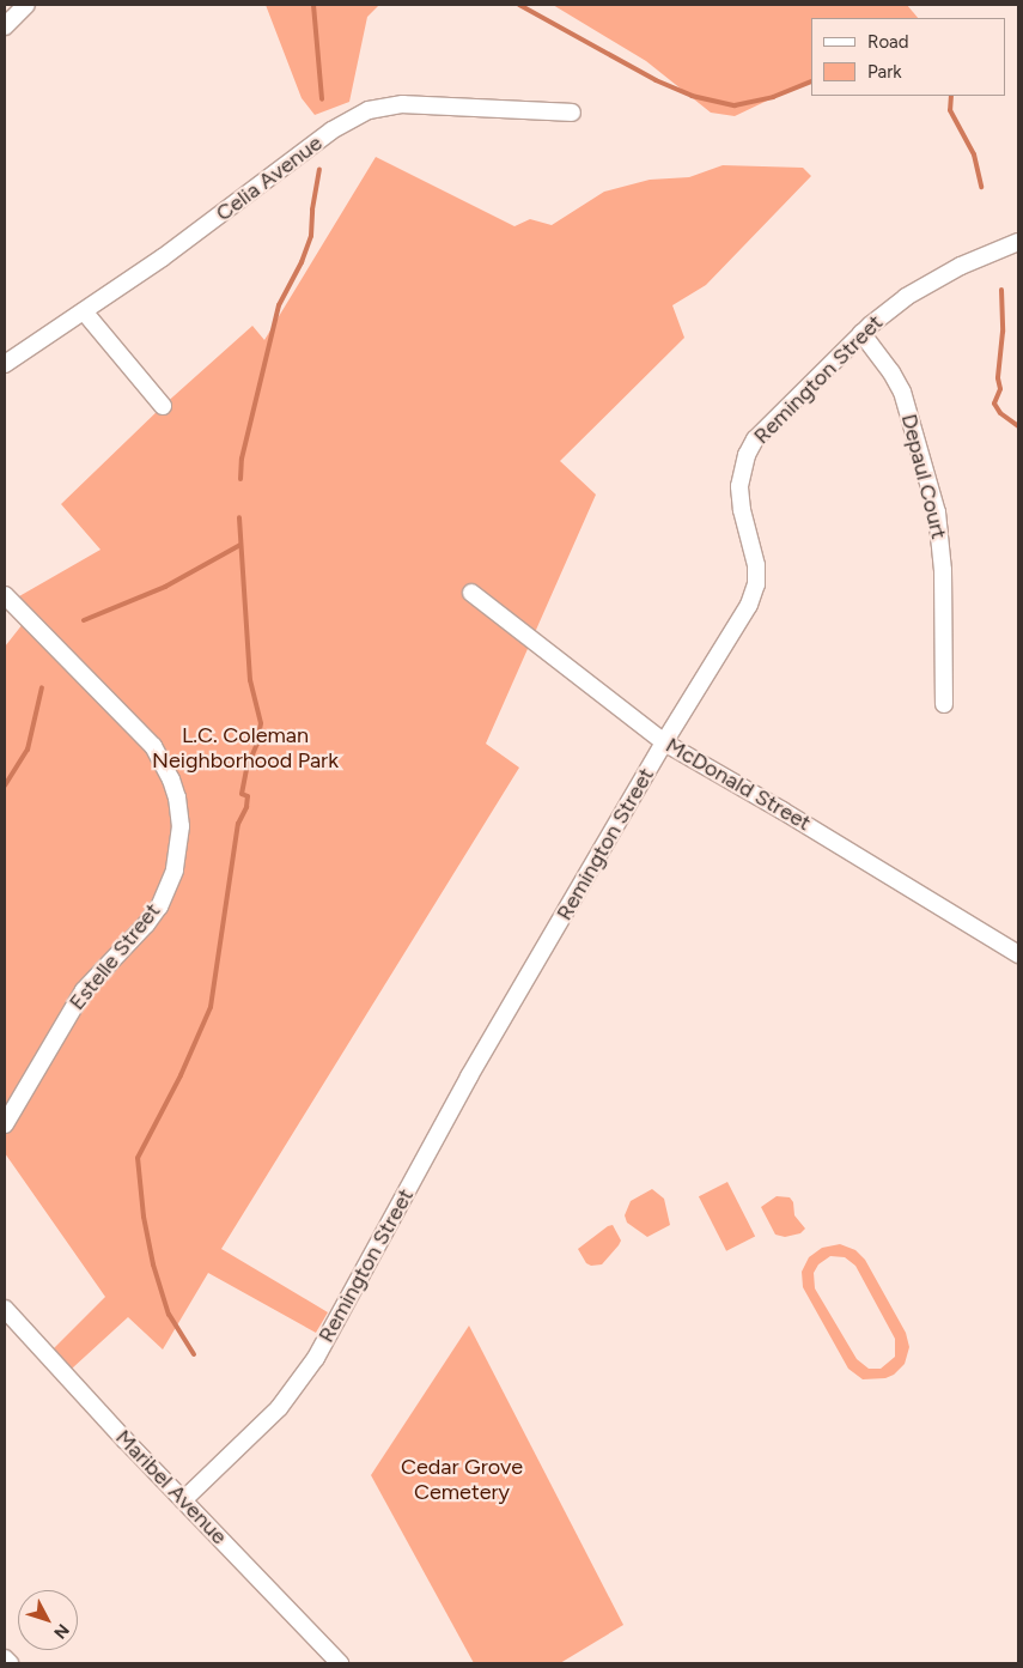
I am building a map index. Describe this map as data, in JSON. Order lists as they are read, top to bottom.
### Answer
{
  "streets": {
    "street": [
      "Celia Avenue",
      "Remington Street",
      "Depaul Court",
      "McDonald Street",
      "Estelle Street",
      "Maribel Avenue"
    ]
  },
  "crossings": [
    ["Remington Street", "Depaul Court"],
    ["Remington Street", "McDonald Street"],
    ["Remington Street", "Maribel Avenue"]
  ],
  "parks": ["L.C. Coleman Neighborhood Park", "Cedar Grove Cemetery"],
  "legend": ["Road", "Park"],
  "north": "bottom right"
}
